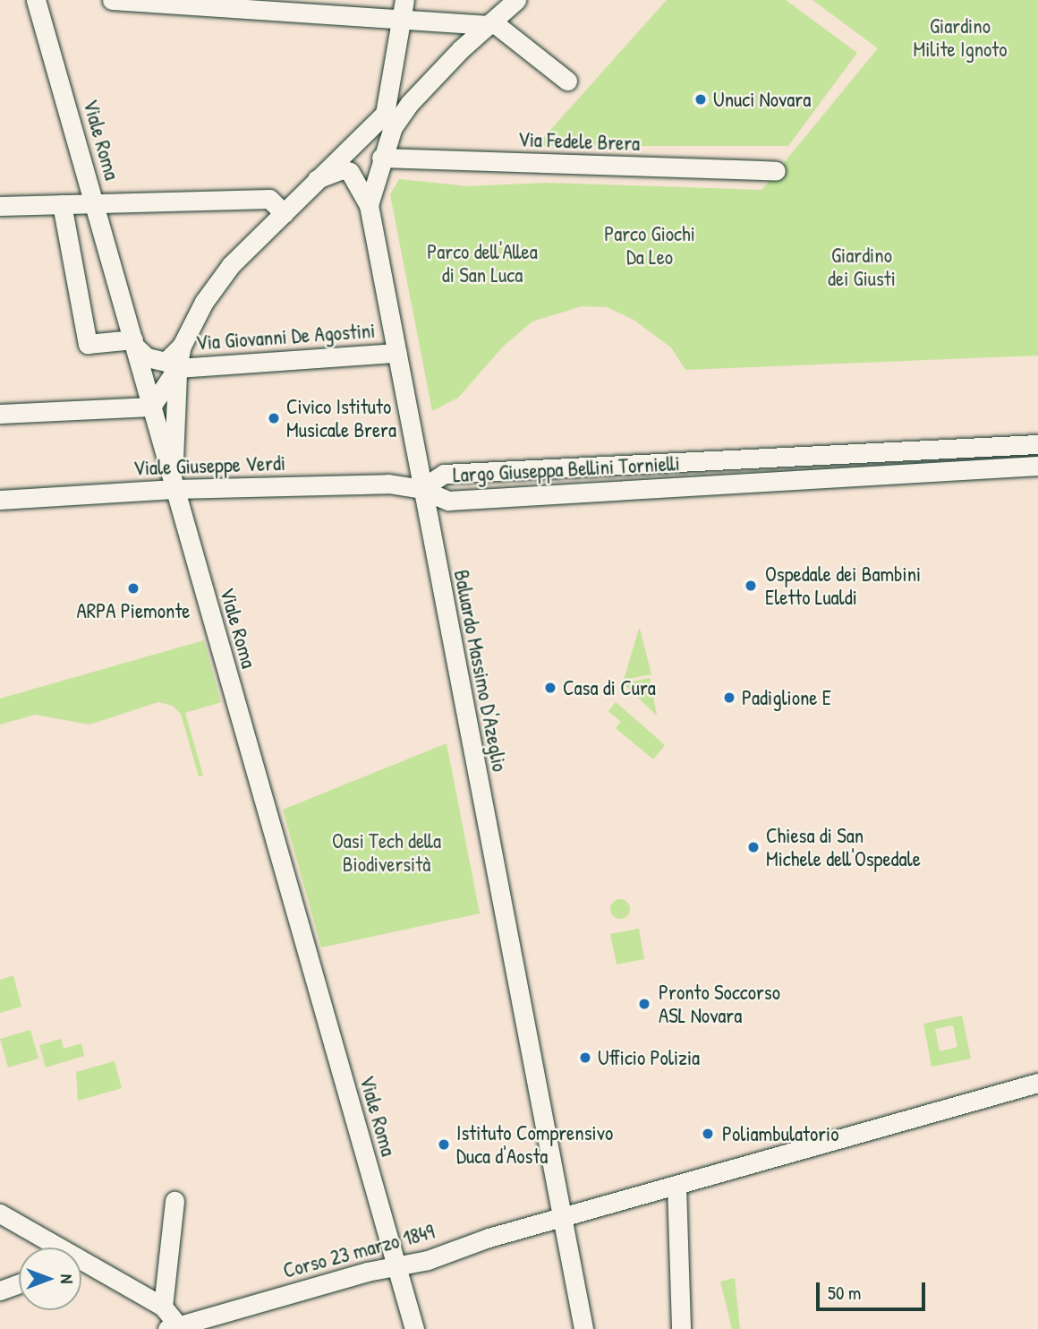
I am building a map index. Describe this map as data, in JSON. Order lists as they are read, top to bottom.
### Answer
{
  "streets": {
    "street": [
      "Viale Roma",
      "Via Fedele Brera",
      "Via Giovanni De Agostini",
      "Viale Giuseppe Verdi",
      "Largo Giuseppa Bellini Tornielli",
      "Baluardo Massimo D'Azeglio",
      "Corso 23 marzo 1849"
    ]
  },
  "crossings": [
    ["Viale Roma", "Via Giovanni De Agostini"],
    ["Viale Roma", "Viale Giuseppe Verdi"],
    ["Viale Roma", "Corso 23 marzo 1849"],
    ["Via Giovanni De Agostini", "Baluardo Massimo D'Azeglio"],
    ["Viale Giuseppe Verdi", "Largo Giuseppa Bellini Tornielli"],
    ["Viale Giuseppe Verdi", "Baluardo Massimo D'Azeglio"],
    ["Largo Giuseppa Bellini Tornielli", "Baluardo Massimo D'Azeglio"],
    ["Baluardo Massimo D'Azeglio", "Corso 23 marzo 1849"]
  ],
  "parks": [
    "Giardino Milite Ignoto",
    "Parco Giochi Da Leo",
    "Parco dell'Allea di San Luca",
    "Giardino dei Giusti",
    "Oasi Tech della Biodiversità"
  ],
  "places": [
    "Unuci Novara",
    "Civico Istituto Musicale Brera",
    "Ospedale dei Bambini Eletto Lualdi",
    "ARPA Piemonte",
    "Casa di Cura",
    "Padiglione E",
    "Chiesa di San Michele dell'Ospedale",
    "Pronto Soccorso ASL Novara",
    "Ufficio Polizia",
    "Poliambulatorio",
    "Istituto Comprensivo Duca d'Aosta"
  ],
  "scale_bar": "50 m",
  "north": "right"
}
